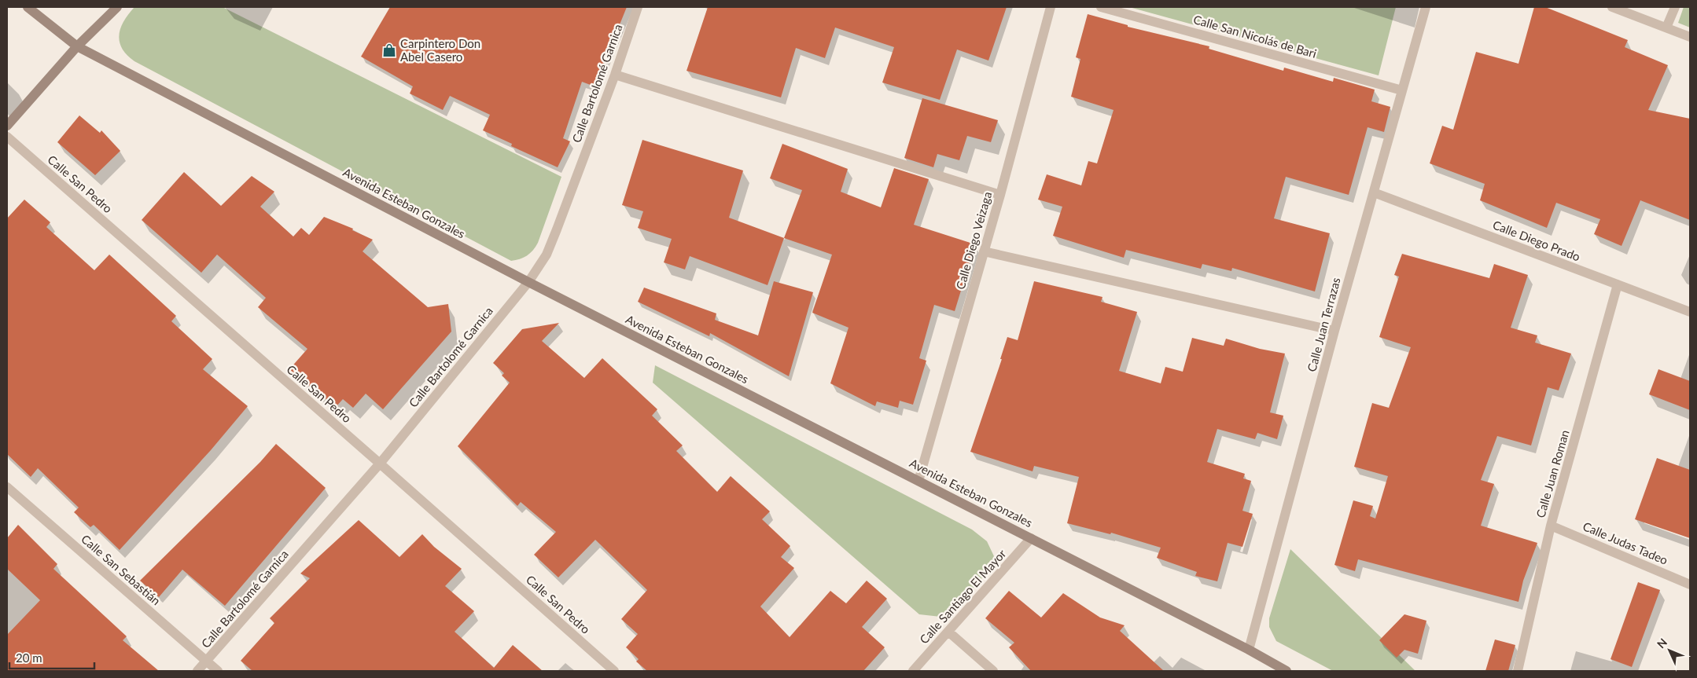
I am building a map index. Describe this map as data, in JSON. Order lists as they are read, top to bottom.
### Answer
{
  "streets": {
    "street": [
      "Calle San Nicolás de Bari",
      "Calle Bartolomé Garnica",
      "Calle San Pedro",
      "Avenida Esteban Gonzales",
      "Calle Diego Veizaga",
      "Calle Diego Prado",
      "Calle Juan Terrazas",
      "Calle Juan Roman",
      "Calle Judas Tadeo",
      "Calle San Sebastián",
      "Calle Santiago El Mayor"
    ]
  },
  "crossings": [
    ["Calle San Nicolás de Bari", "Calle Juan Terrazas"],
    ["Calle Bartolomé Garnica", "Calle San Pedro"],
    ["Calle Bartolomé Garnica", "Avenida Esteban Gonzales"],
    ["Calle Bartolomé Garnica", "Calle San Sebastián"],
    ["Avenida Esteban Gonzales", "Calle Diego Veizaga"],
    ["Avenida Esteban Gonzales", "Calle Juan Terrazas"],
    ["Avenida Esteban Gonzales", "Calle Santiago El Mayor"],
    ["Calle Diego Prado", "Calle Juan Terrazas"],
    ["Calle Diego Prado", "Calle Juan Roman"],
    ["Calle Juan Roman", "Calle Judas Tadeo"]
  ],
  "places": {
    "shop": ["Carpintero Don Abel Casero"]
  },
  "scale_bar": "20 m",
  "north": "top left"
}
